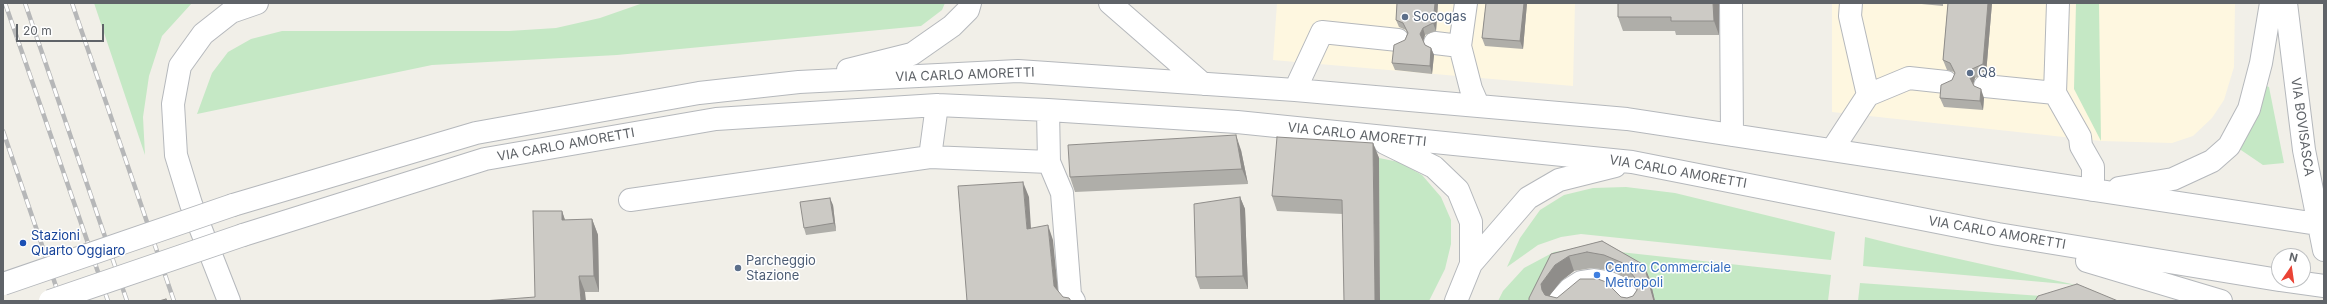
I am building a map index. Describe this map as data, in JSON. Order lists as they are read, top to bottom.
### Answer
{
  "streets": {
    "street": ["VIA CARLO AMORETTI", "VIA BOVISASCA"]
  },
  "crossings": [
    ["VIA CARLO AMORETTI", "VIA BOVISASCA"]
  ],
  "places": [
    "Socogas",
    "Q8",
    "Stazioni Quarto Oggiaro",
    "Parcheggio Stazione",
    "Centro Commerciale Metropoli"
  ],
  "scale_bar": "20 m",
  "north": "top"
}
